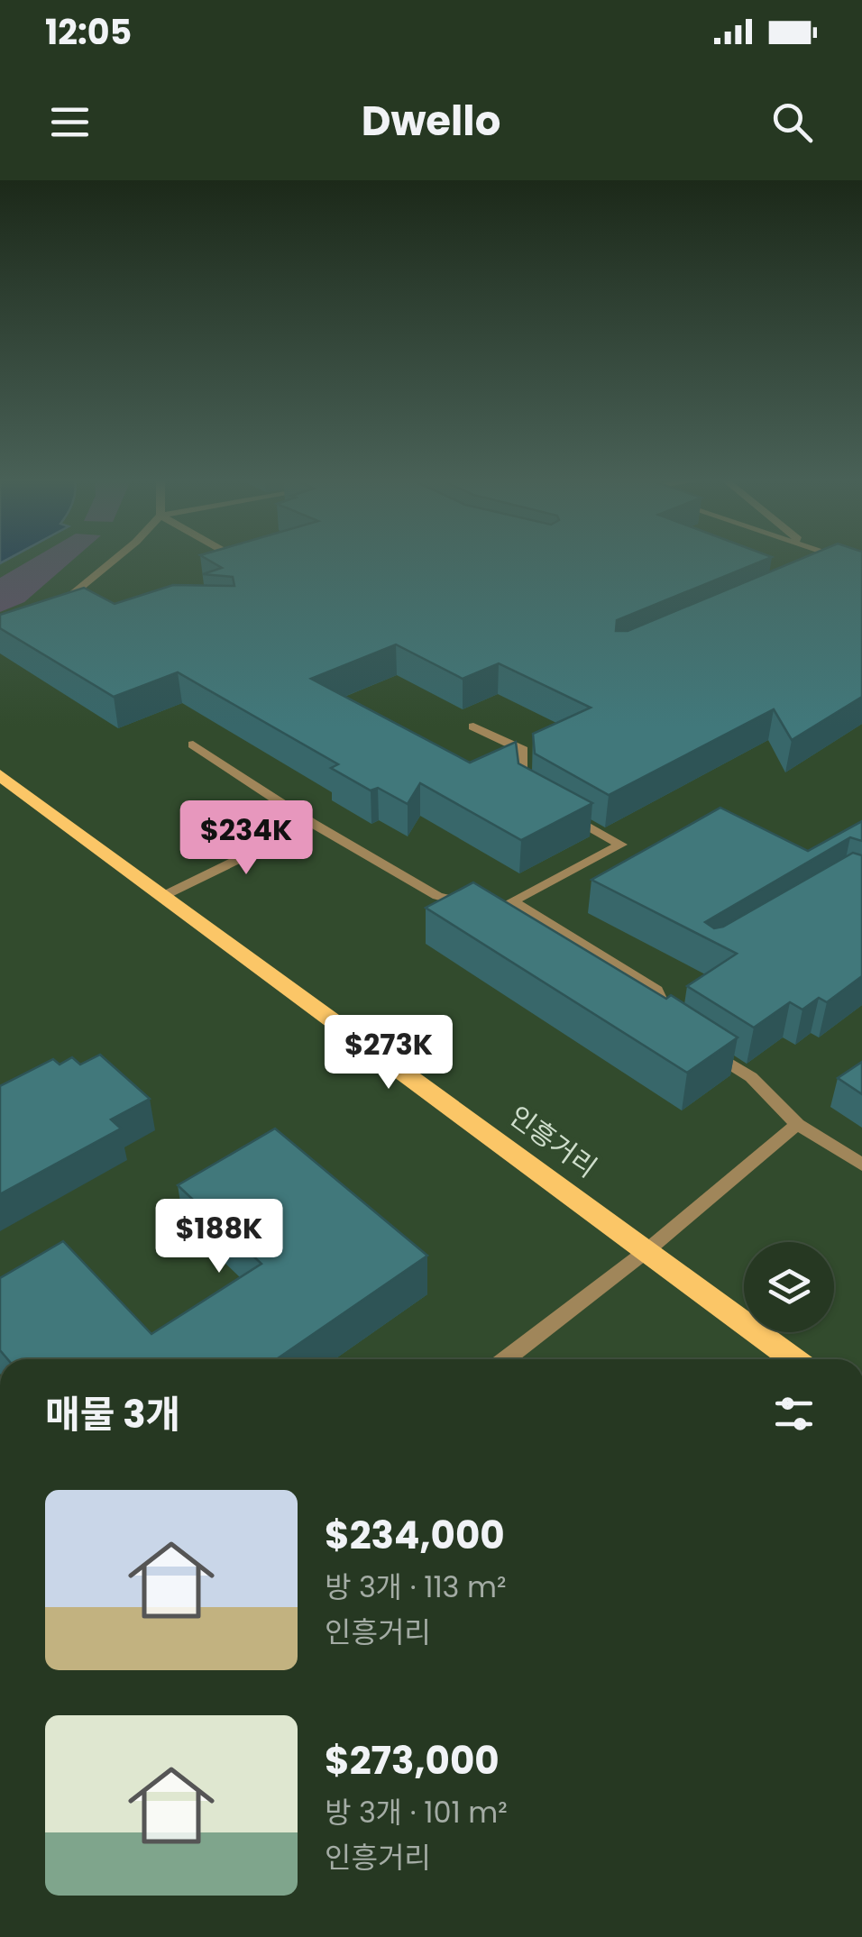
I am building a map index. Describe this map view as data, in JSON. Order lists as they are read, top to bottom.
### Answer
{
  "streets": {
    "main road": ["인흥거리"]
  },
  "page": {
    "status": "12:05",
    "header": "Dwello",
    "price": ["$234K", "$273K", "$188K"],
    "heading": "매물 3개",
    "list": [
      {
        "name": "$234,000",
        "note": "방 3개 · 113 m² · 인흥거리"
      },
      {
        "name": "$273,000",
        "note": "방 3개 · 101 m² · 인흥거리"
      }
    ]
  }
}
